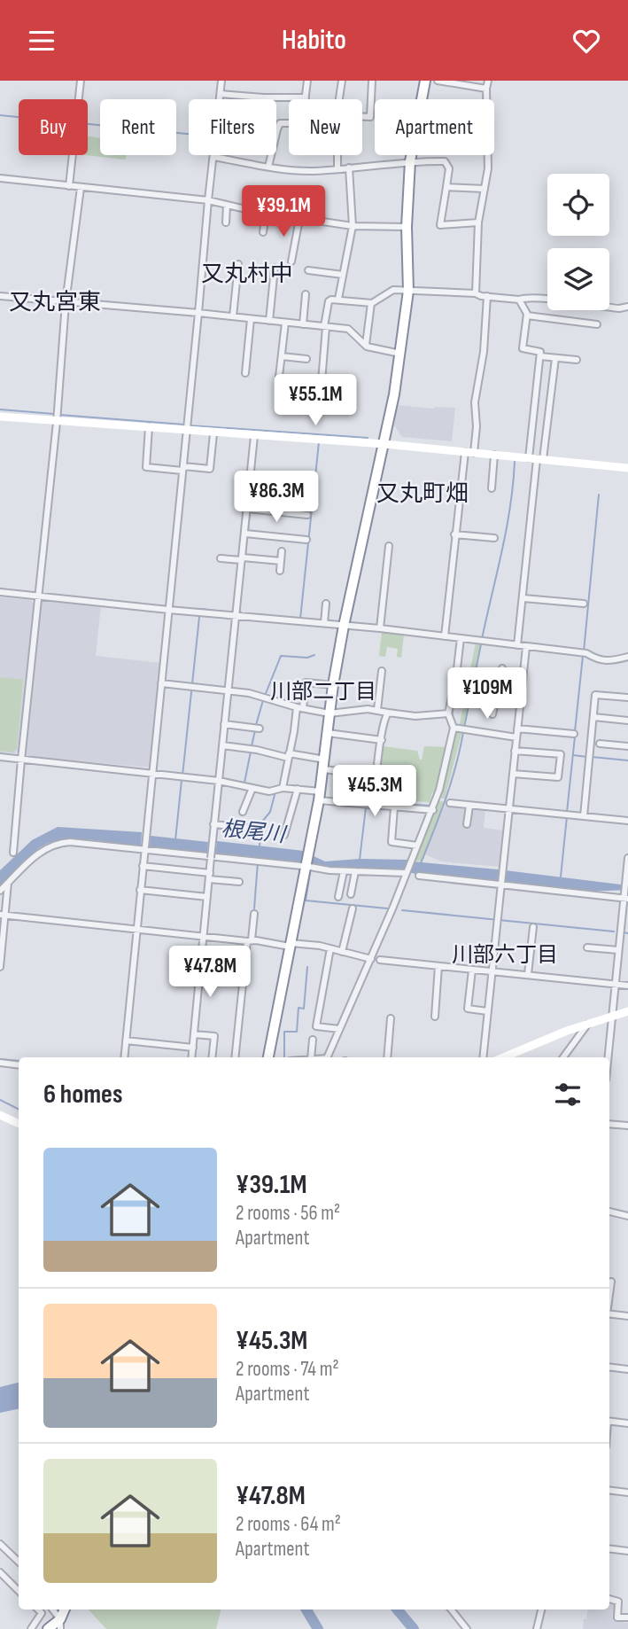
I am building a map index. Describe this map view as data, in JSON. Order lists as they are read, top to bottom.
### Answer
{
  "districts": [
    "又丸村中",
    "又丸宮東",
    "又丸町畑",
    "川部二丁目",
    "川部六丁目"
  ],
  "water": ["根尾川"],
  "page": {
    "header": "Habito",
    "chip": [
      "Buy",
      "Rent",
      "Filters",
      "New",
      "Apartment"
    ],
    "price": [
      "¥39.1M",
      "¥55.1M",
      "¥86.3M",
      "¥109M",
      "¥45.3M",
      "¥47.8M"
    ],
    "heading": "6 homes",
    "list": [
      {
        "name": "¥39.1M",
        "note": "2 rooms · 56 m² · Apartment"
      },
      {
        "name": "¥45.3M",
        "note": "2 rooms · 74 m² · Apartment"
      },
      {
        "name": "¥47.8M",
        "note": "2 rooms · 64 m² · Apartment"
      }
    ]
  }
}
